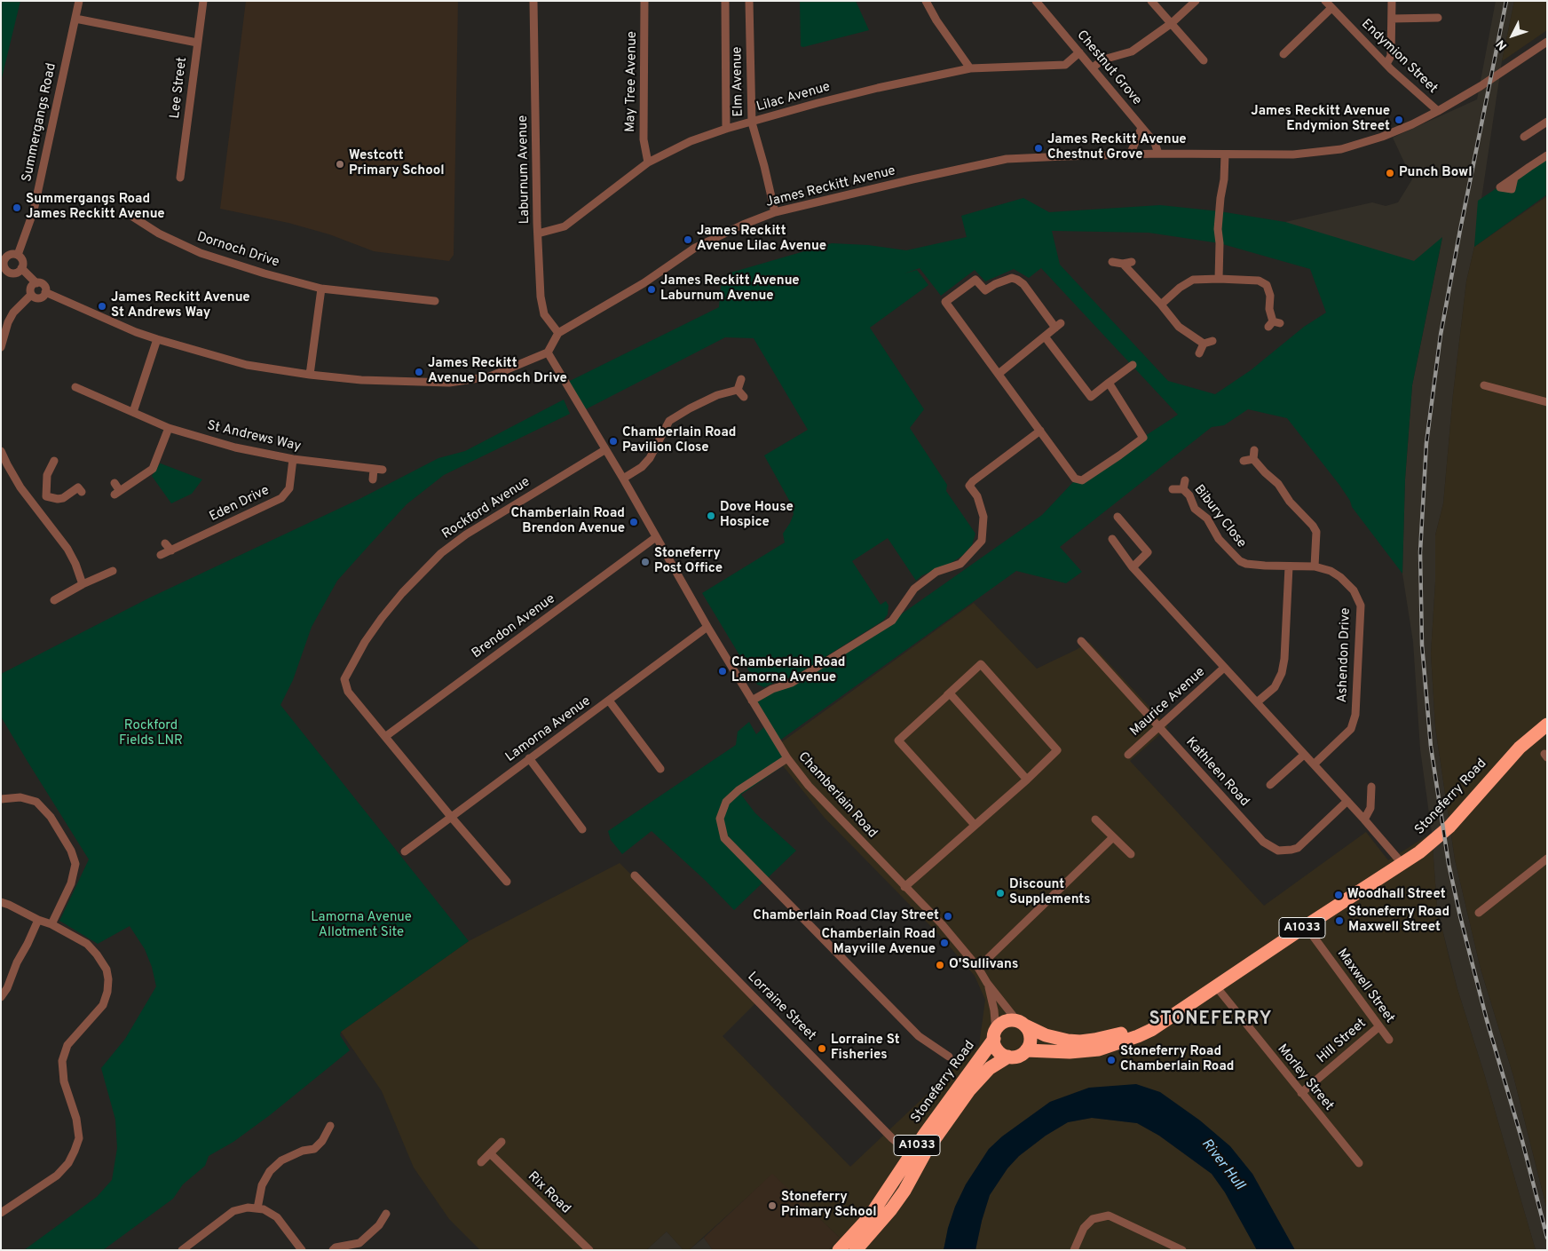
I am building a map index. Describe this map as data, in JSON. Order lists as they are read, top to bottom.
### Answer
{
  "streets": {
    "highway": ["Stoneferry Road", "A1033"],
    "street": [
      "Endymion Street",
      "Chestnut Grove",
      "May Tree Avenue",
      "Elm Avenue",
      "Lee Street",
      "Lilac Avenue",
      "Summergangs Road",
      "Laburnum Avenue",
      "James Reckitt Avenue",
      "Dornoch Drive",
      "St Andrews Way",
      "Eden Drive",
      "Rockford Avenue",
      "Bibury Close",
      "Brendon Avenue",
      "Ashendon Drive",
      "Maurice Avenue",
      "Lamorna Avenue",
      "Kathleen Road",
      "Chamberlain Road",
      "Maxwell Street",
      "Lorraine Street",
      "Hill Street",
      "Morley Street",
      "Rix Road"
    ]
  },
  "crossings": [
    ["Endymion Street", "James Reckitt Avenue"],
    ["Chestnut Grove", "Lilac Avenue"],
    ["Chestnut Grove", "James Reckitt Avenue"],
    ["May Tree Avenue", "Lilac Avenue"],
    ["Elm Avenue", "Lilac Avenue"],
    ["Elm Avenue", "James Reckitt Avenue"],
    ["Lilac Avenue", "Laburnum Avenue"],
    ["Laburnum Avenue", "James Reckitt Avenue"],
    ["St Andrews Way", "Eden Drive"],
    ["Rockford Avenue", "Brendon Avenue"],
    ["Rockford Avenue", "Lamorna Avenue"],
    ["Rockford Avenue", "Chamberlain Road"],
    ["Bibury Close", "Ashendon Drive"],
    ["Brendon Avenue", "Chamberlain Road"],
    ["Maurice Avenue", "Kathleen Road"],
    ["Lamorna Avenue", "Chamberlain Road"],
    ["Chamberlain Road", "Stoneferry Road"],
    ["Stoneferry Road", "Maxwell Street"],
    ["Stoneferry Road", "Lorraine Street"],
    ["Stoneferry Road", "Morley Street"],
    ["Maxwell Street", "Hill Street"],
    ["Hill Street", "Morley Street"]
  ],
  "districts": ["STONEFERRY"],
  "water": ["River Hull"],
  "parks": ["Rockford Fields LNR", "Lamorna Avenue Allotment Site"],
  "places": [
    "James Reckitt Avenue Endymion Street",
    "James Reckitt Avenue Chestnut Grove",
    "Westcott Primary School",
    "Punch Bowl",
    "Summergangs Road James Reckitt Avenue",
    "James Reckitt Avenue Lilac Avenue",
    "James Reckitt Avenue Laburnum Avenue",
    "James Reckitt Avenue St Andrews Way",
    "James Reckitt Avenue Dornoch Drive",
    "Chamberlain Road Pavilion Close",
    "Dove House Hospice",
    "Chamberlain Road Brendon Avenue",
    "Stoneferry Post Office",
    "Chamberlain Road Lamorna Avenue",
    "Discount Supplements",
    "Woodhall Street",
    "Chamberlain Road Clay Street",
    "Stoneferry Road Maxwell Street",
    "Chamberlain Road Mayville Avenue",
    "O'Sullivans",
    "Lorraine St Fisheries",
    "Stoneferry Road Chamberlain Road",
    "Stoneferry Primary School"
  ],
  "north": "bottom left"
}
